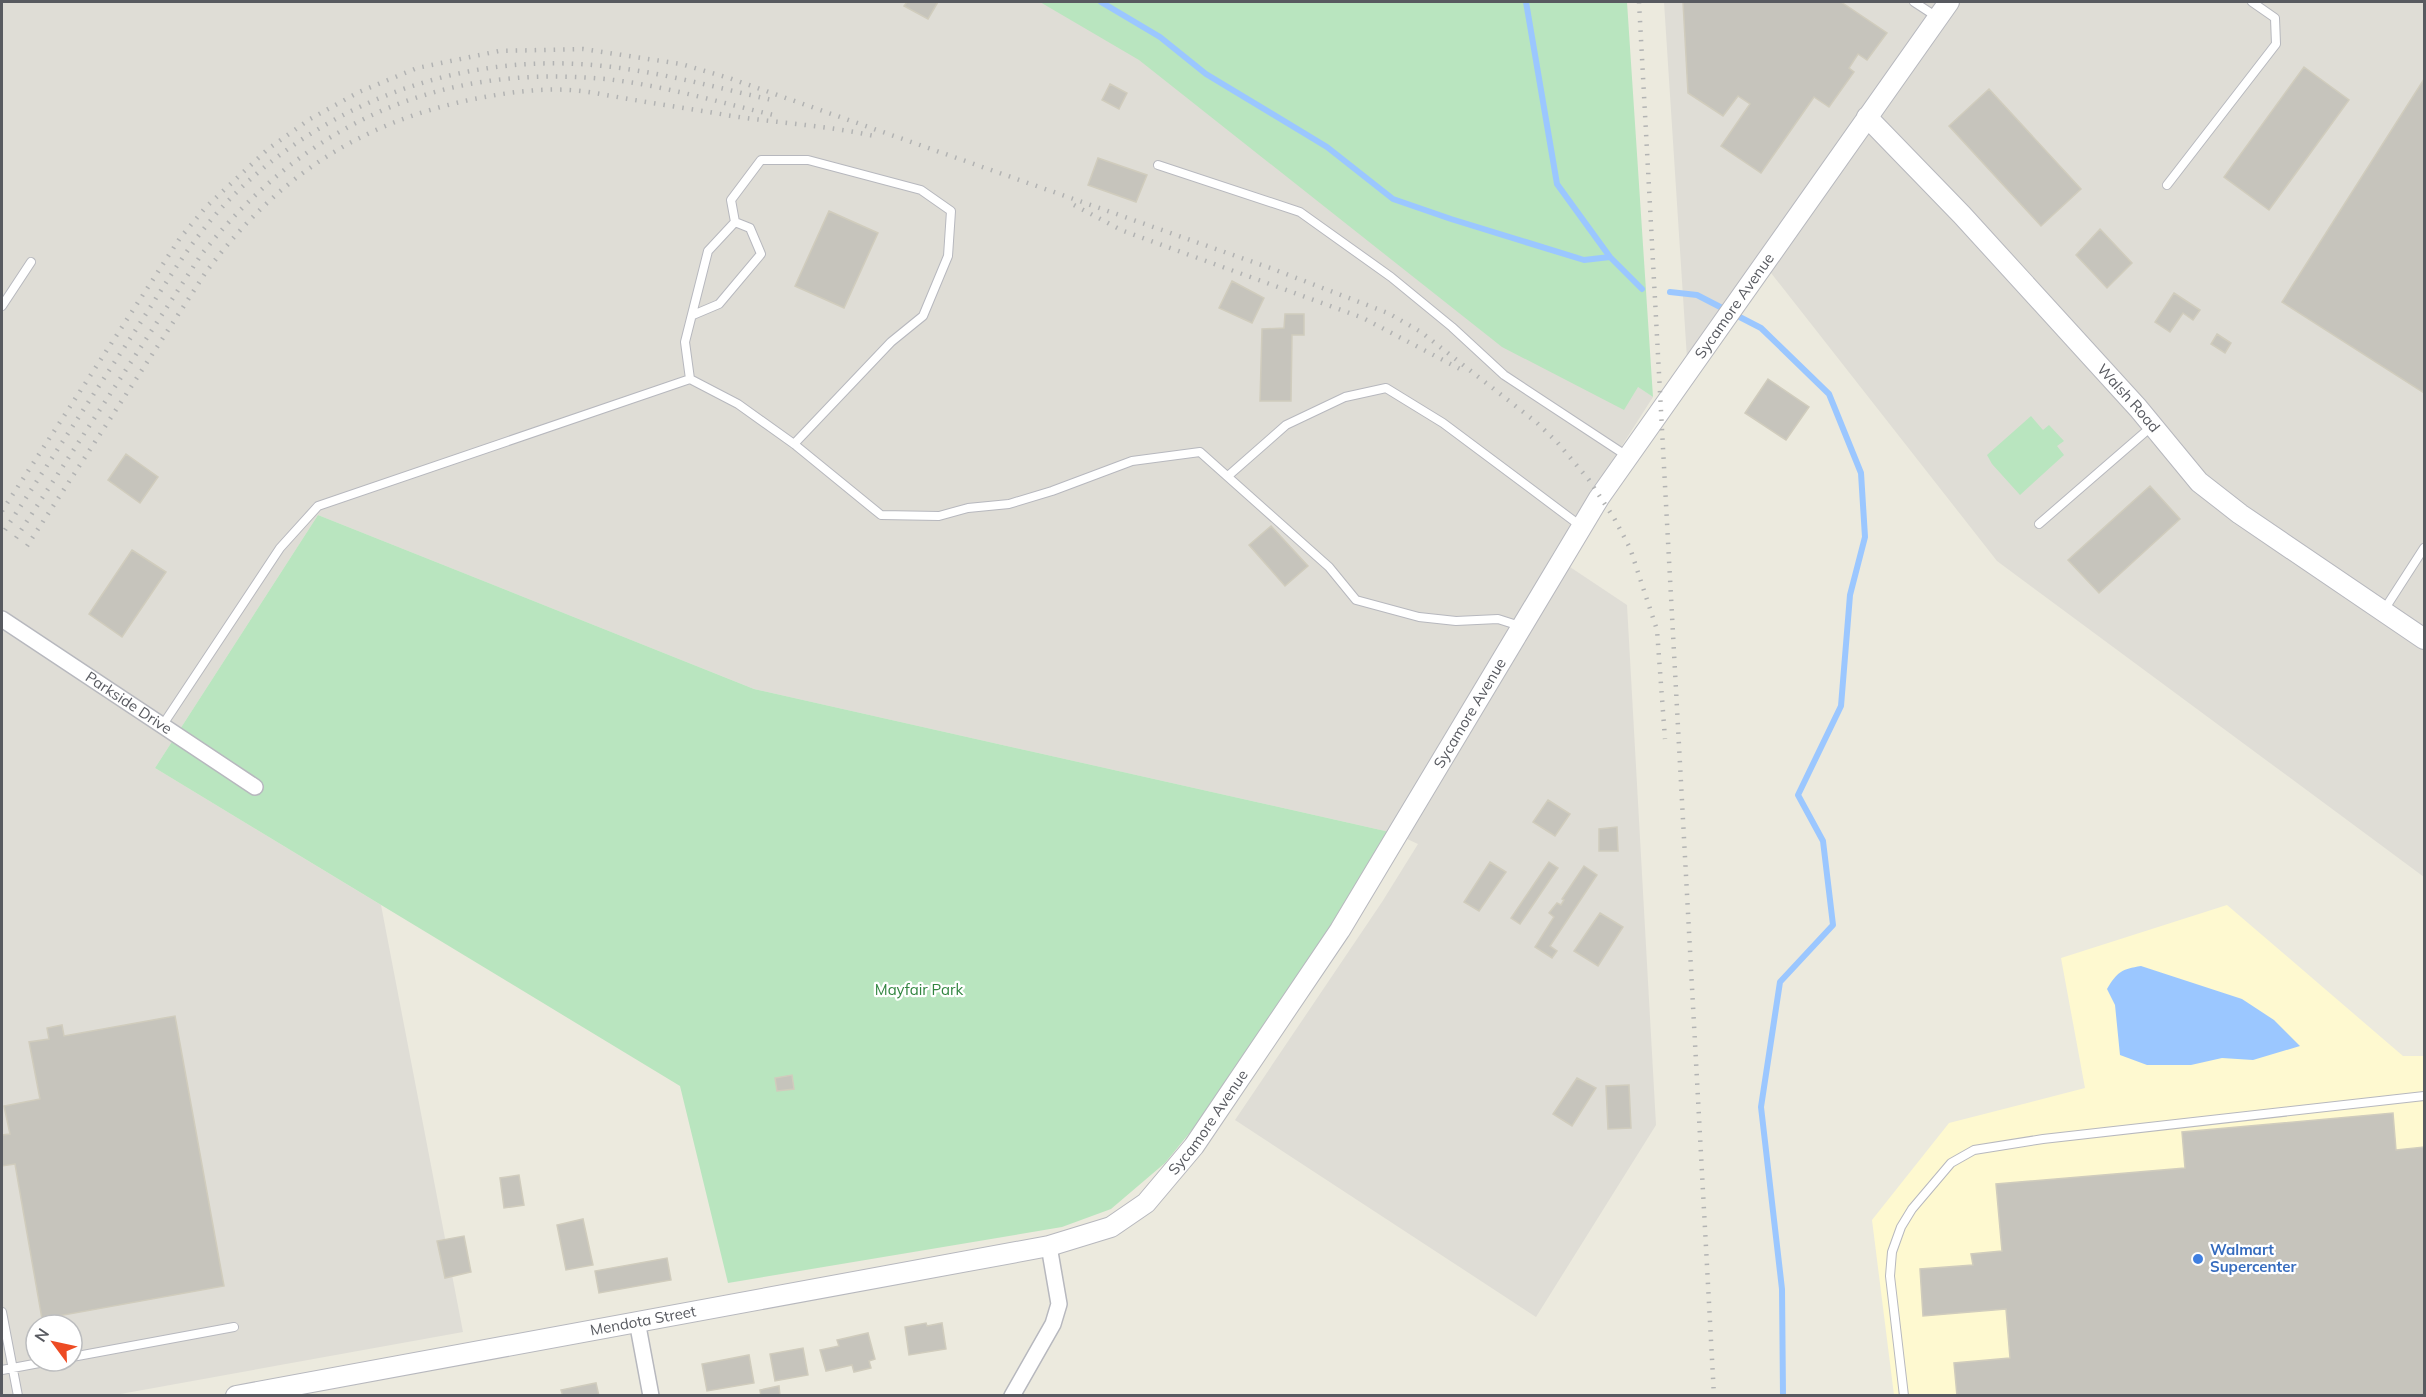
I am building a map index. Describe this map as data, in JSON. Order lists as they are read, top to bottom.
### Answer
{
  "streets": {
    "street": [
      "Sycamore Avenue",
      "Walsh Road",
      "Parkside Drive",
      "Mendota Street"
    ]
  },
  "crossings": [
    ["Sycamore Avenue", "Walsh Road"],
    ["Sycamore Avenue", "Mendota Street"]
  ],
  "parks": ["Mayfair Park"],
  "places": ["Walmart Supercenter"],
  "north": "top left"
}
